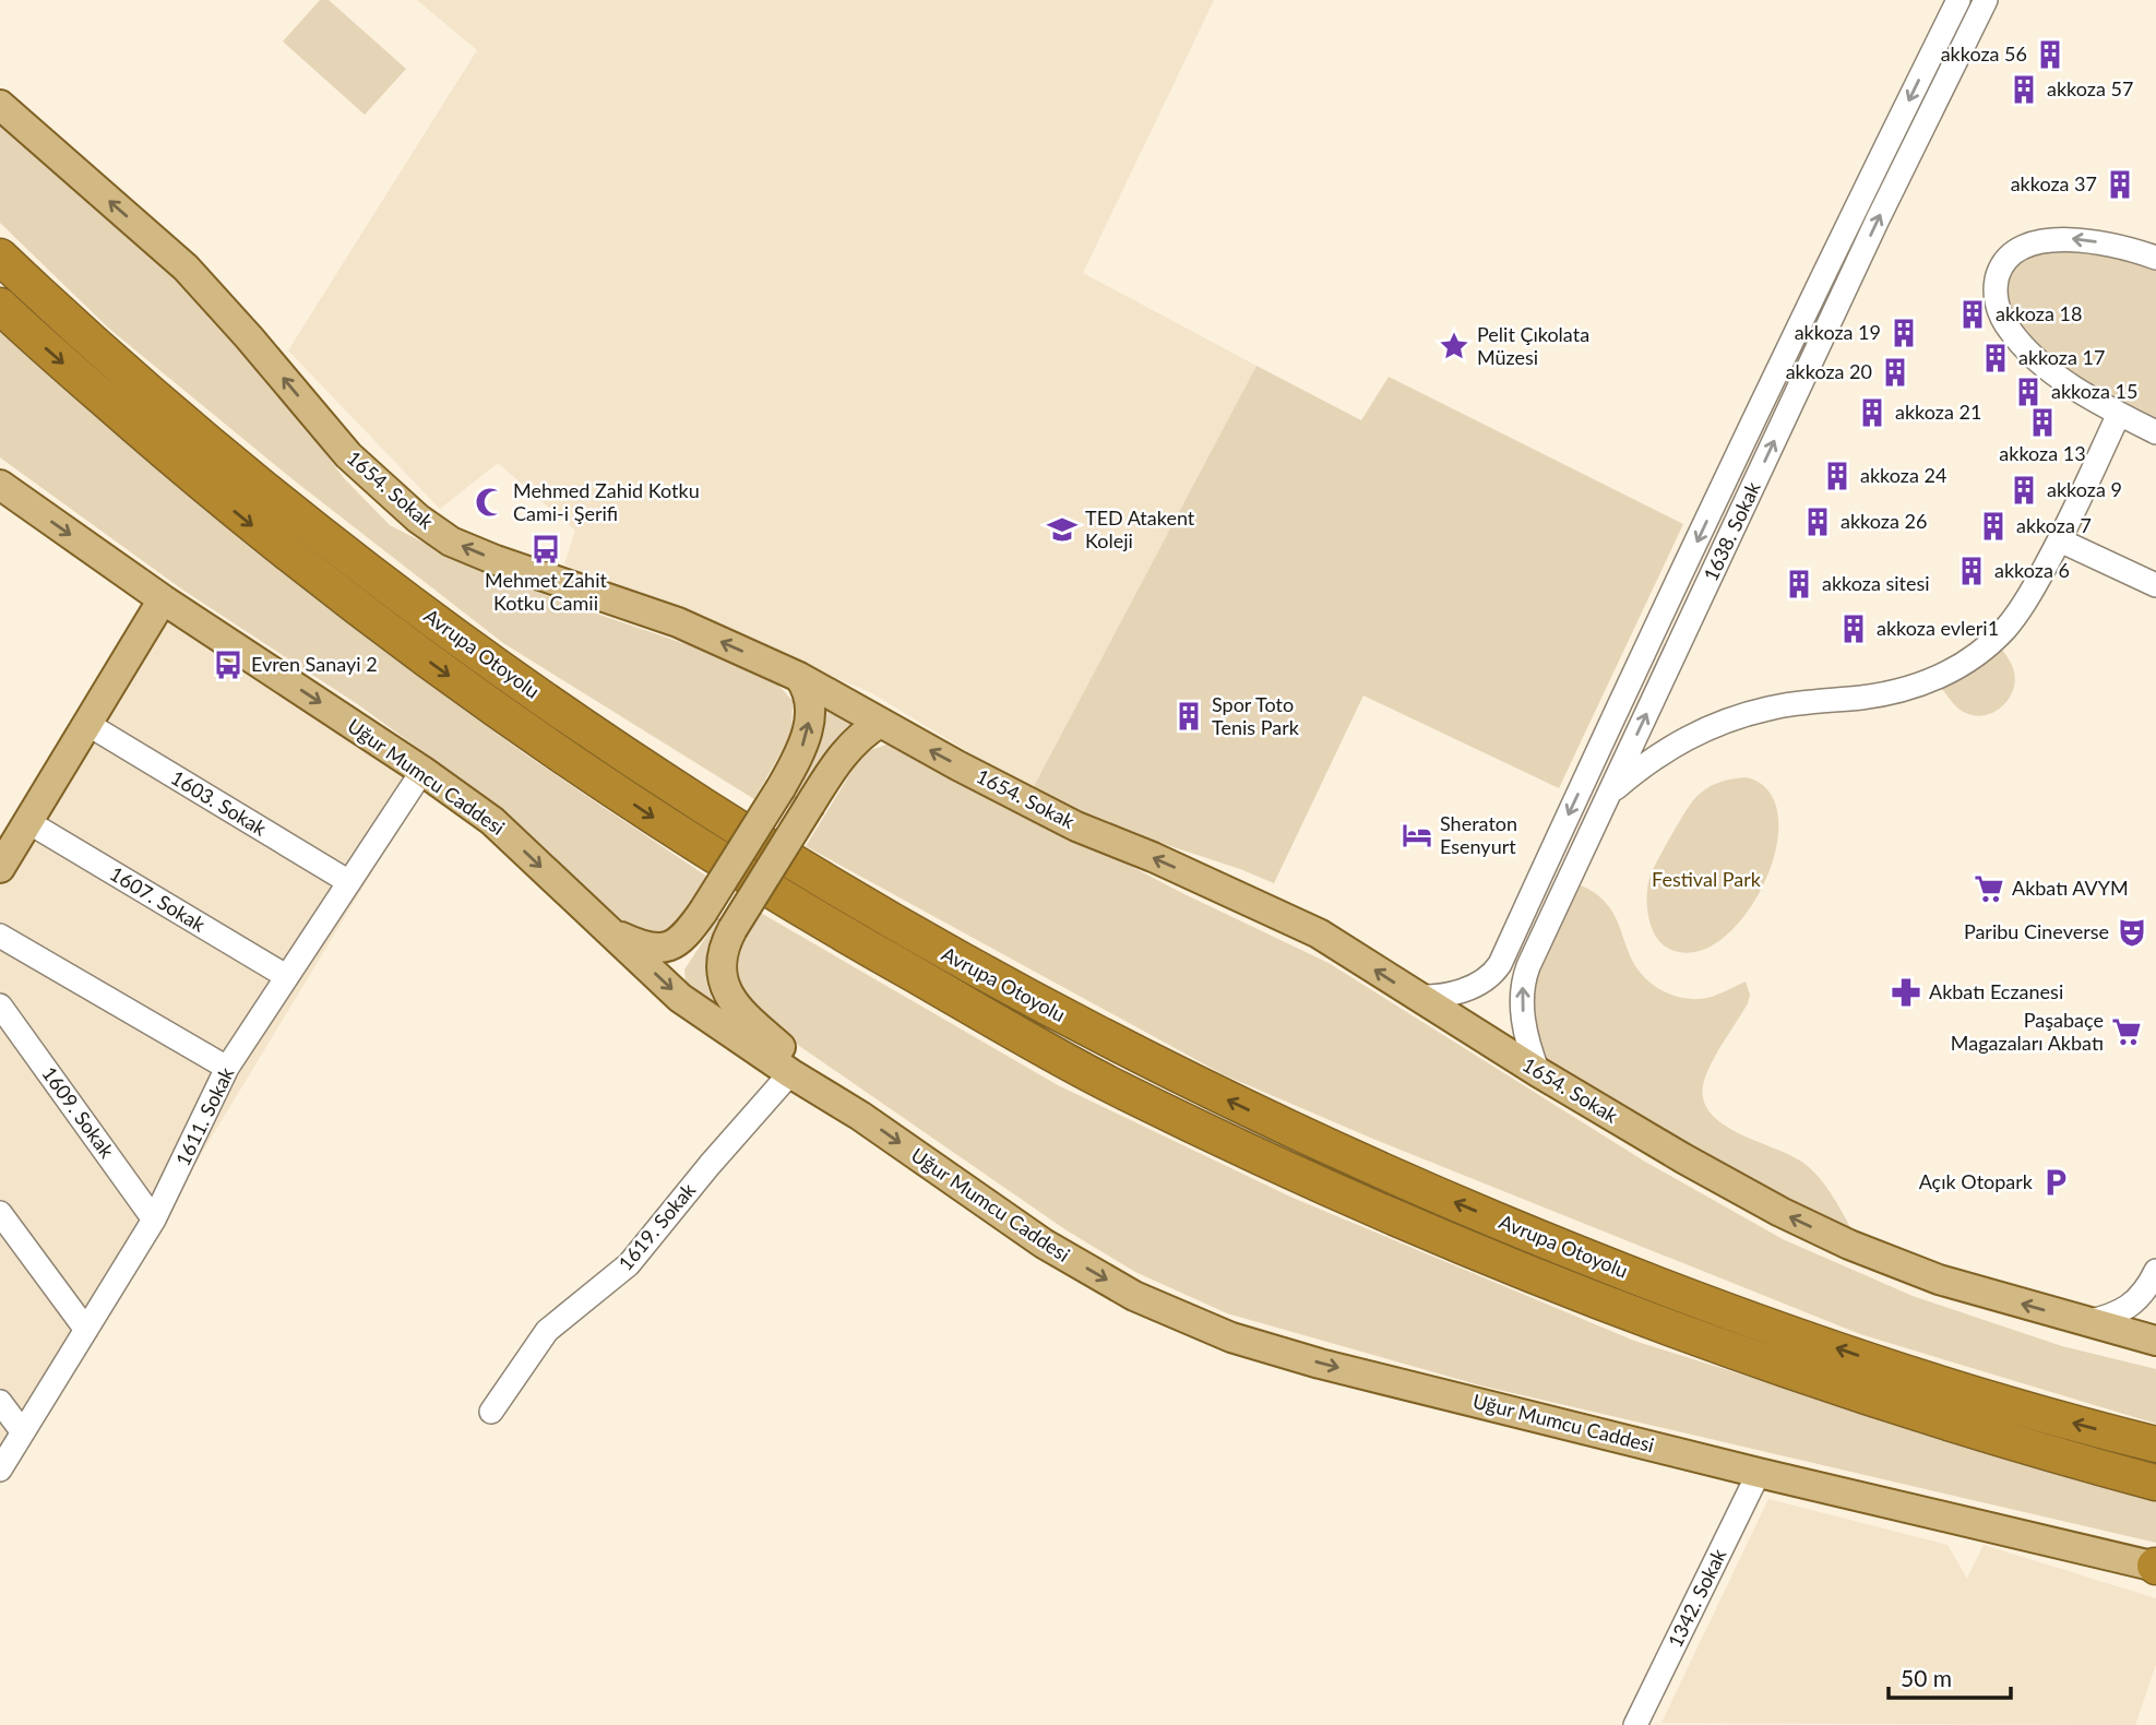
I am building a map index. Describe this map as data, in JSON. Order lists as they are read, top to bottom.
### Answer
{
  "streets": {
    "highway": ["Avrupa Otoyolu"],
    "main road": ["1654. Sokak", "Uğur Mumcu Caddesi"],
    "street": [
      "1638. Sokak",
      "1603. Sokak",
      "1607. Sokak",
      "1609. Sokak",
      "1611. Sokak",
      "1619. Sokak",
      "1342. Sokak"
    ]
  },
  "crossings": [
    ["1654. Sokak", "1638. Sokak"],
    ["Uğur Mumcu Caddesi", "1611. Sokak"],
    ["Uğur Mumcu Caddesi", "1619. Sokak"],
    ["Uğur Mumcu Caddesi", "1342. Sokak"],
    ["1603. Sokak", "1611. Sokak"],
    ["1607. Sokak", "1611. Sokak"],
    ["1609. Sokak", "1611. Sokak"]
  ],
  "one_way": ["1654. Sokak", "Uğur Mumcu Caddesi"],
  "parks": ["Festival Park"],
  "places": {
    "building": [
      "akkoza 56",
      "akkoza 57",
      "akkoza 37",
      "akkoza 18",
      "akkoza 19",
      "akkoza 17",
      "akkoza 20",
      "akkoza 15",
      "akkoza 21",
      "akkoza 13",
      "akkoza 24",
      "akkoza 9",
      "akkoza 26",
      "akkoza 7",
      "akkoza 6",
      "akkoza sitesi",
      "akkoza evleri1",
      "Spor Toto Tenis Park"
    ],
    "place": ["Pelit Çıkolata Müzesi"],
    "mosque": ["Mehmed Zahid Kotku Cami-i Şerifi"],
    "school or university": ["TED Atakent Koleji"],
    "bus stop": ["Mehmet Zahit Kotku Camii", "Evren Sanayi 2"],
    "hotel": ["Sheraton Esenyurt"],
    "supermarket": ["Akbatı AVYM", "Paşabaçe Magazaları Akbatı"],
    "theatre": ["Paribu Cineverse"],
    "pharmacy": ["Akbatı Eczanesi"],
    "parking": ["Açık Otopark"]
  },
  "scale_bar": "50 m"
}
